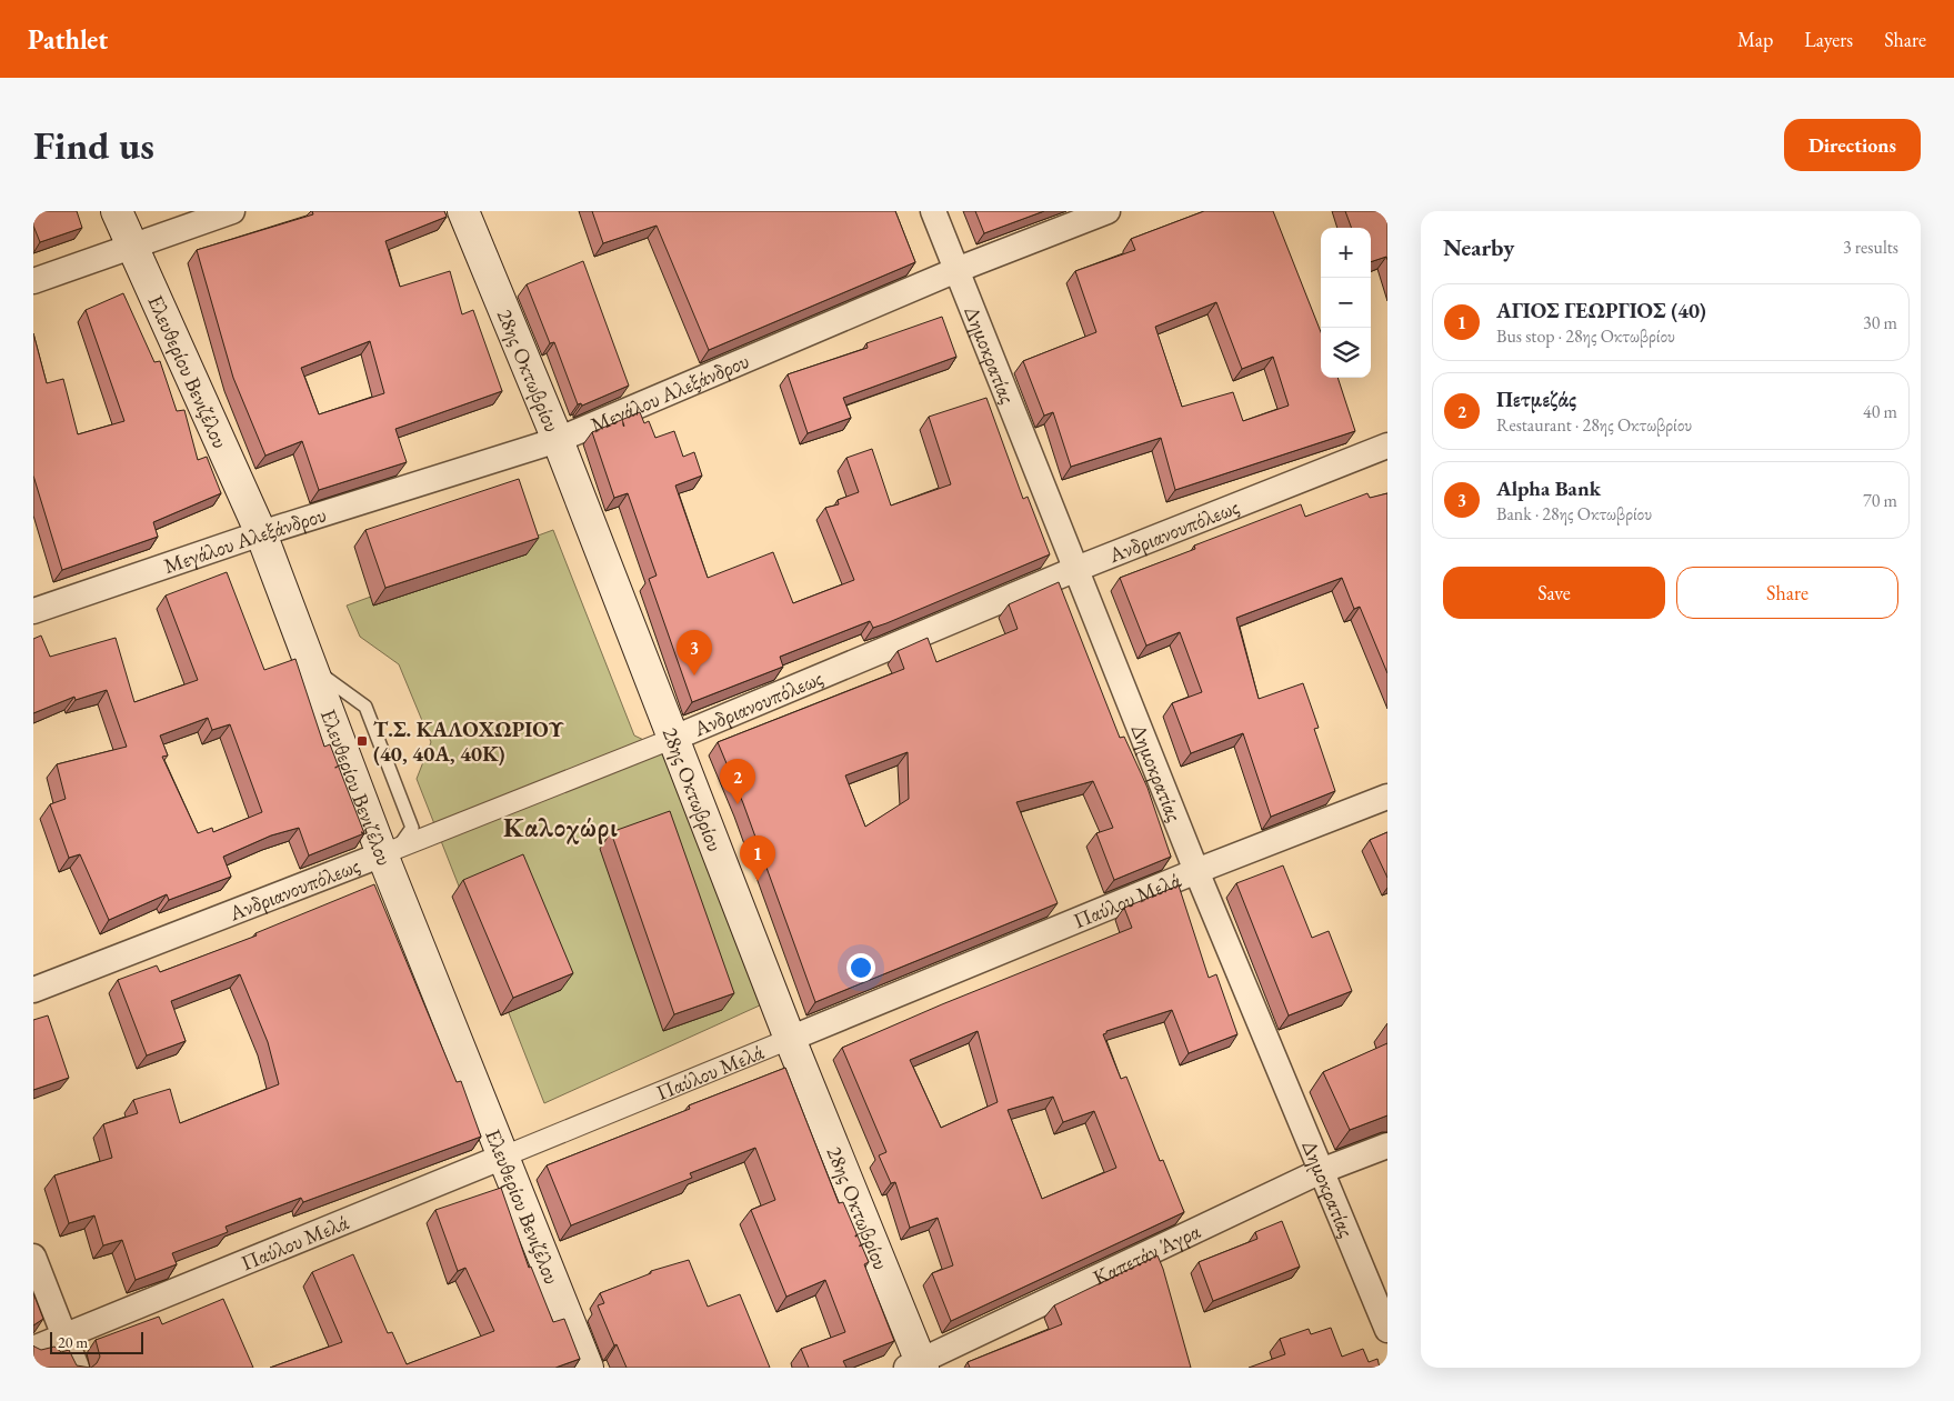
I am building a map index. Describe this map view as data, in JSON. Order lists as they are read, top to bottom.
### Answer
{
  "streets": {
    "main road": ["Ελευθερίου Βενιζέλου", "28ης Οκτωβρίου"],
    "street": [
      "Δημοκρατίας",
      "Μεγάλου Αλεξάνδρου",
      "Ανδριανουπόλεως",
      "Παύλου Μελά",
      "Καπετάν Άγρα"
    ]
  },
  "crossings": [
    ["Δημοκρατίας", "Μεγάλου Αλεξάνδρου"],
    ["Δημοκρατίας", "Ανδριανουπόλεως"],
    ["Δημοκρατίας", "Παύλου Μελά"],
    ["Δημοκρατίας", "Καπετάν Άγρα"],
    ["Ελευθερίου Βενιζέλου", "Μεγάλου Αλεξάνδρου"],
    ["Ελευθερίου Βενιζέλου", "Ανδριανουπόλεως"],
    ["Ελευθερίου Βενιζέλου", "Παύλου Μελά"],
    ["28ης Οκτωβρίου", "Μεγάλου Αλεξάνδρου"],
    ["28ης Οκτωβρίου", "Ανδριανουπόλεως"],
    ["28ης Οκτωβρίου", "Παύλου Μελά"],
    ["28ης Οκτωβρίου", "Καπετάν Άγρα"]
  ],
  "districts": ["Καλοχώρι"],
  "places": {
    "transit": ["Τ.Σ. ΚΑΛΟΧΩΡΙΟΥ (40, 40Α, 40Κ)"]
  },
  "scale_bar": "20 m",
  "page": {
    "header": "Pathlet",
    "nav": ["Map", "Layers", "Share"],
    "buttons": [
      "Directions",
      ["Save", "Share"]
    ],
    "title": "Find us",
    "heading": ["Nearby", "3 results"],
    "map_buttons": ["+", "−"],
    "list": [
      {
        "mark": "1",
        "name": "ΑΓΙΟΣ ΓΕΩΡΓΙΟΣ (40)",
        "note": "Bus stop · 28ης Οκτωβρίου",
        "value": "30 m"
      },
      {
        "mark": "2",
        "name": "Πετμεζάς",
        "note": "Restaurant · 28ης Οκτωβρίου",
        "value": "40 m"
      },
      {
        "mark": "3",
        "name": "Alpha Bank",
        "note": "Bank · 28ης Οκτωβρίου",
        "value": "70 m"
      }
    ],
    "pins": ["3", "2", "1"],
    "scale": "20 m"
  }
}
